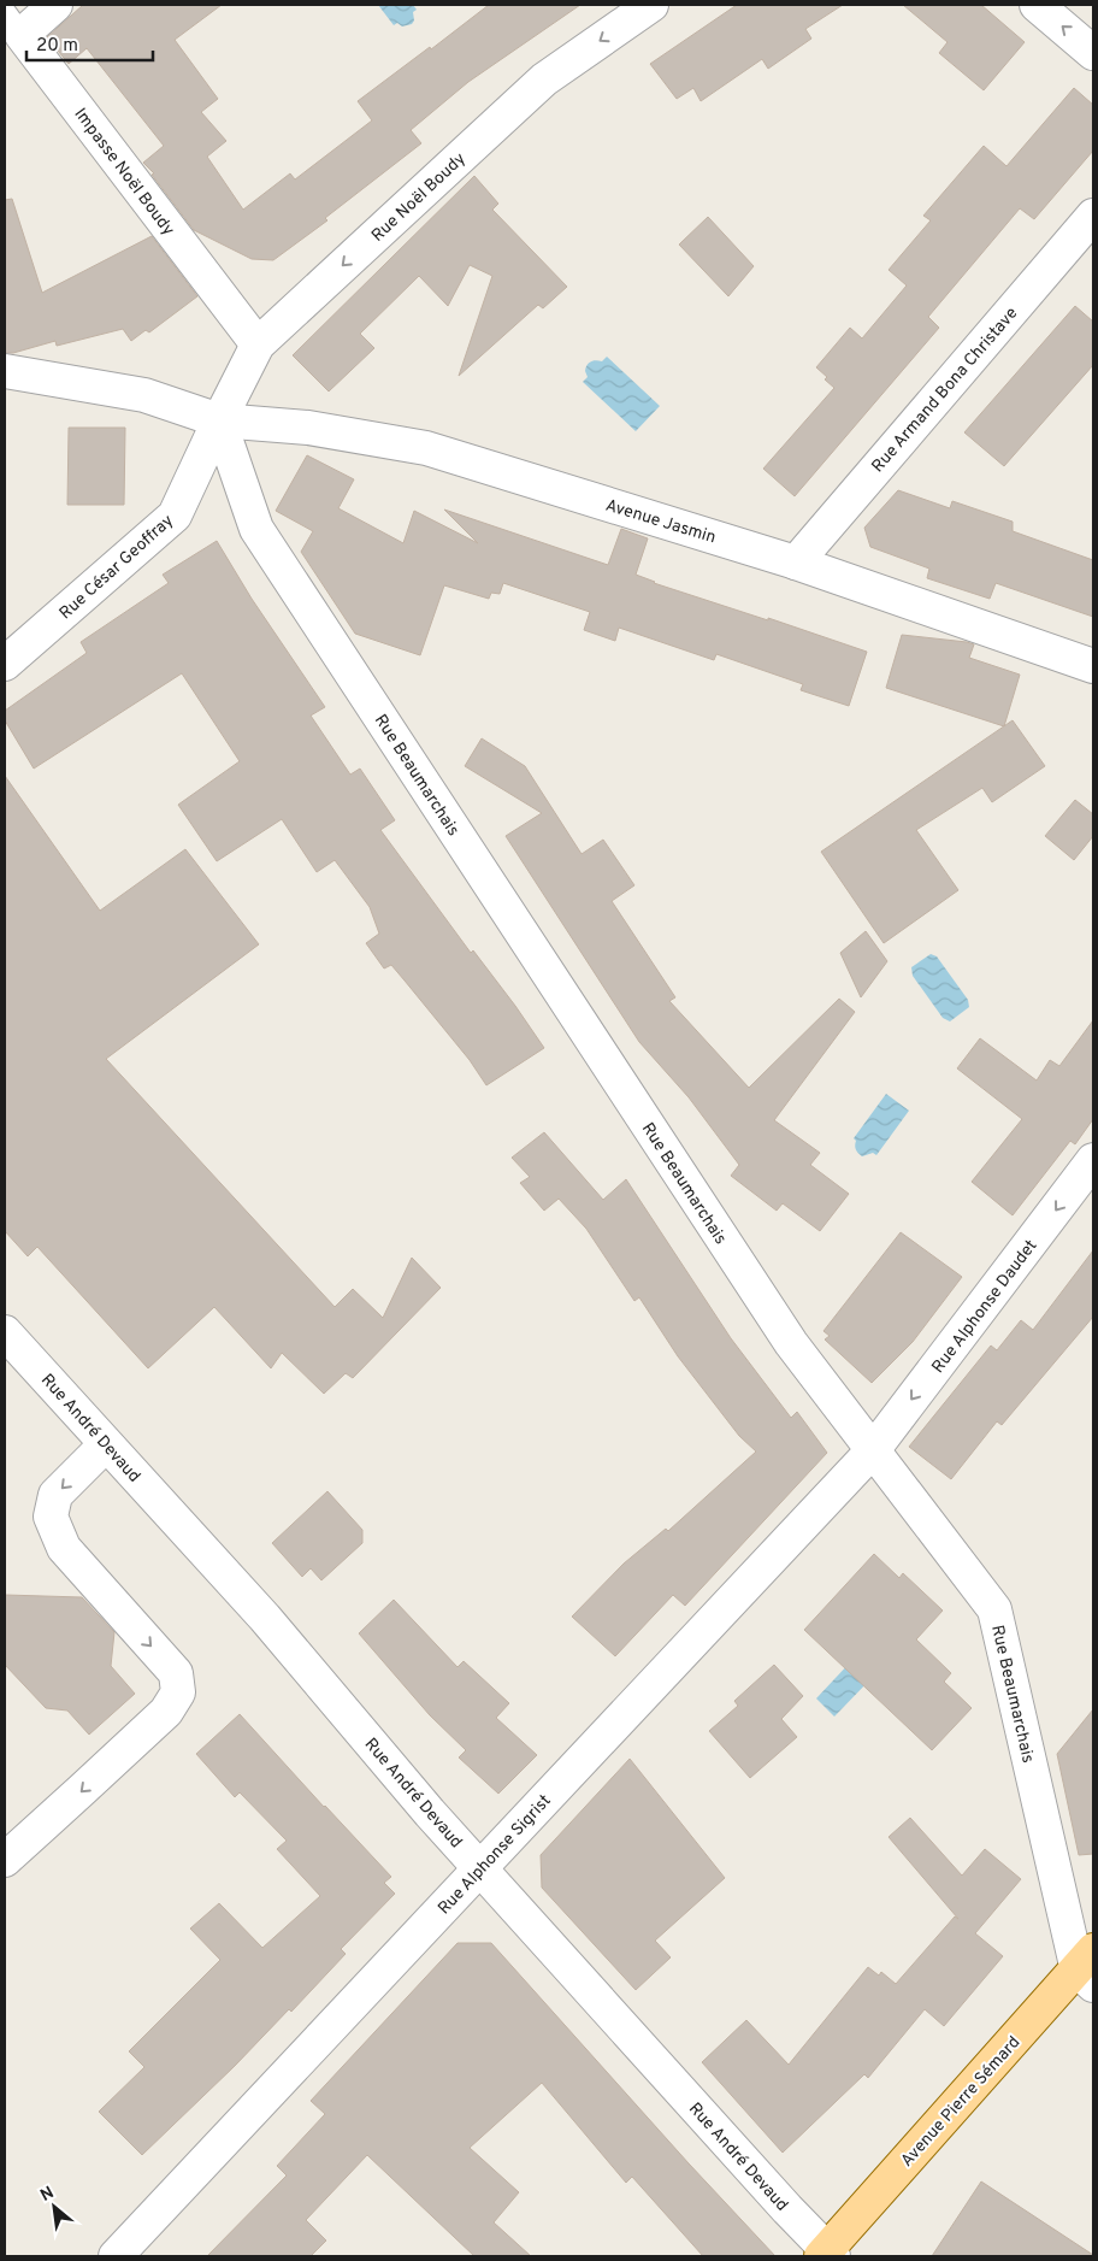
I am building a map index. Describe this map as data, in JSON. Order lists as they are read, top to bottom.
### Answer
{
  "streets": {
    "main road": ["Avenue Pierre Sémard"],
    "street": [
      "Impasse Noël Boudy",
      "Rue Noël Boudy",
      "Rue Armand Bona Christave",
      "Avenue Jasmin",
      "Rue César Geoffray",
      "Rue Beaumarchais",
      "Rue Alphonse Daudet",
      "Rue André Devaud",
      "Rue Alphonse Sigrist"
    ]
  },
  "crossings": [
    ["Impasse Noël Boudy", "Rue Noël Boudy"],
    ["Rue Noël Boudy", "Avenue Jasmin"],
    ["Rue Noël Boudy", "Rue César Geoffray"],
    ["Rue Noël Boudy", "Rue Beaumarchais"],
    ["Rue Armand Bona Christave", "Avenue Jasmin"],
    ["Avenue Jasmin", "Rue César Geoffray"],
    ["Avenue Jasmin", "Rue Beaumarchais"],
    ["Rue César Geoffray", "Rue Beaumarchais"],
    ["Rue Beaumarchais", "Rue Alphonse Daudet"],
    ["Rue Beaumarchais", "Rue Alphonse Sigrist"],
    ["Rue Beaumarchais", "Avenue Pierre Sémard"],
    ["Rue Alphonse Daudet", "Rue Alphonse Sigrist"],
    ["Rue André Devaud", "Rue Alphonse Sigrist"],
    ["Rue André Devaud", "Avenue Pierre Sémard"]
  ],
  "one_way": ["Rue Noël Boudy", "Rue Alphonse Daudet"],
  "scale_bar": "20 m",
  "north": "top left"
}
